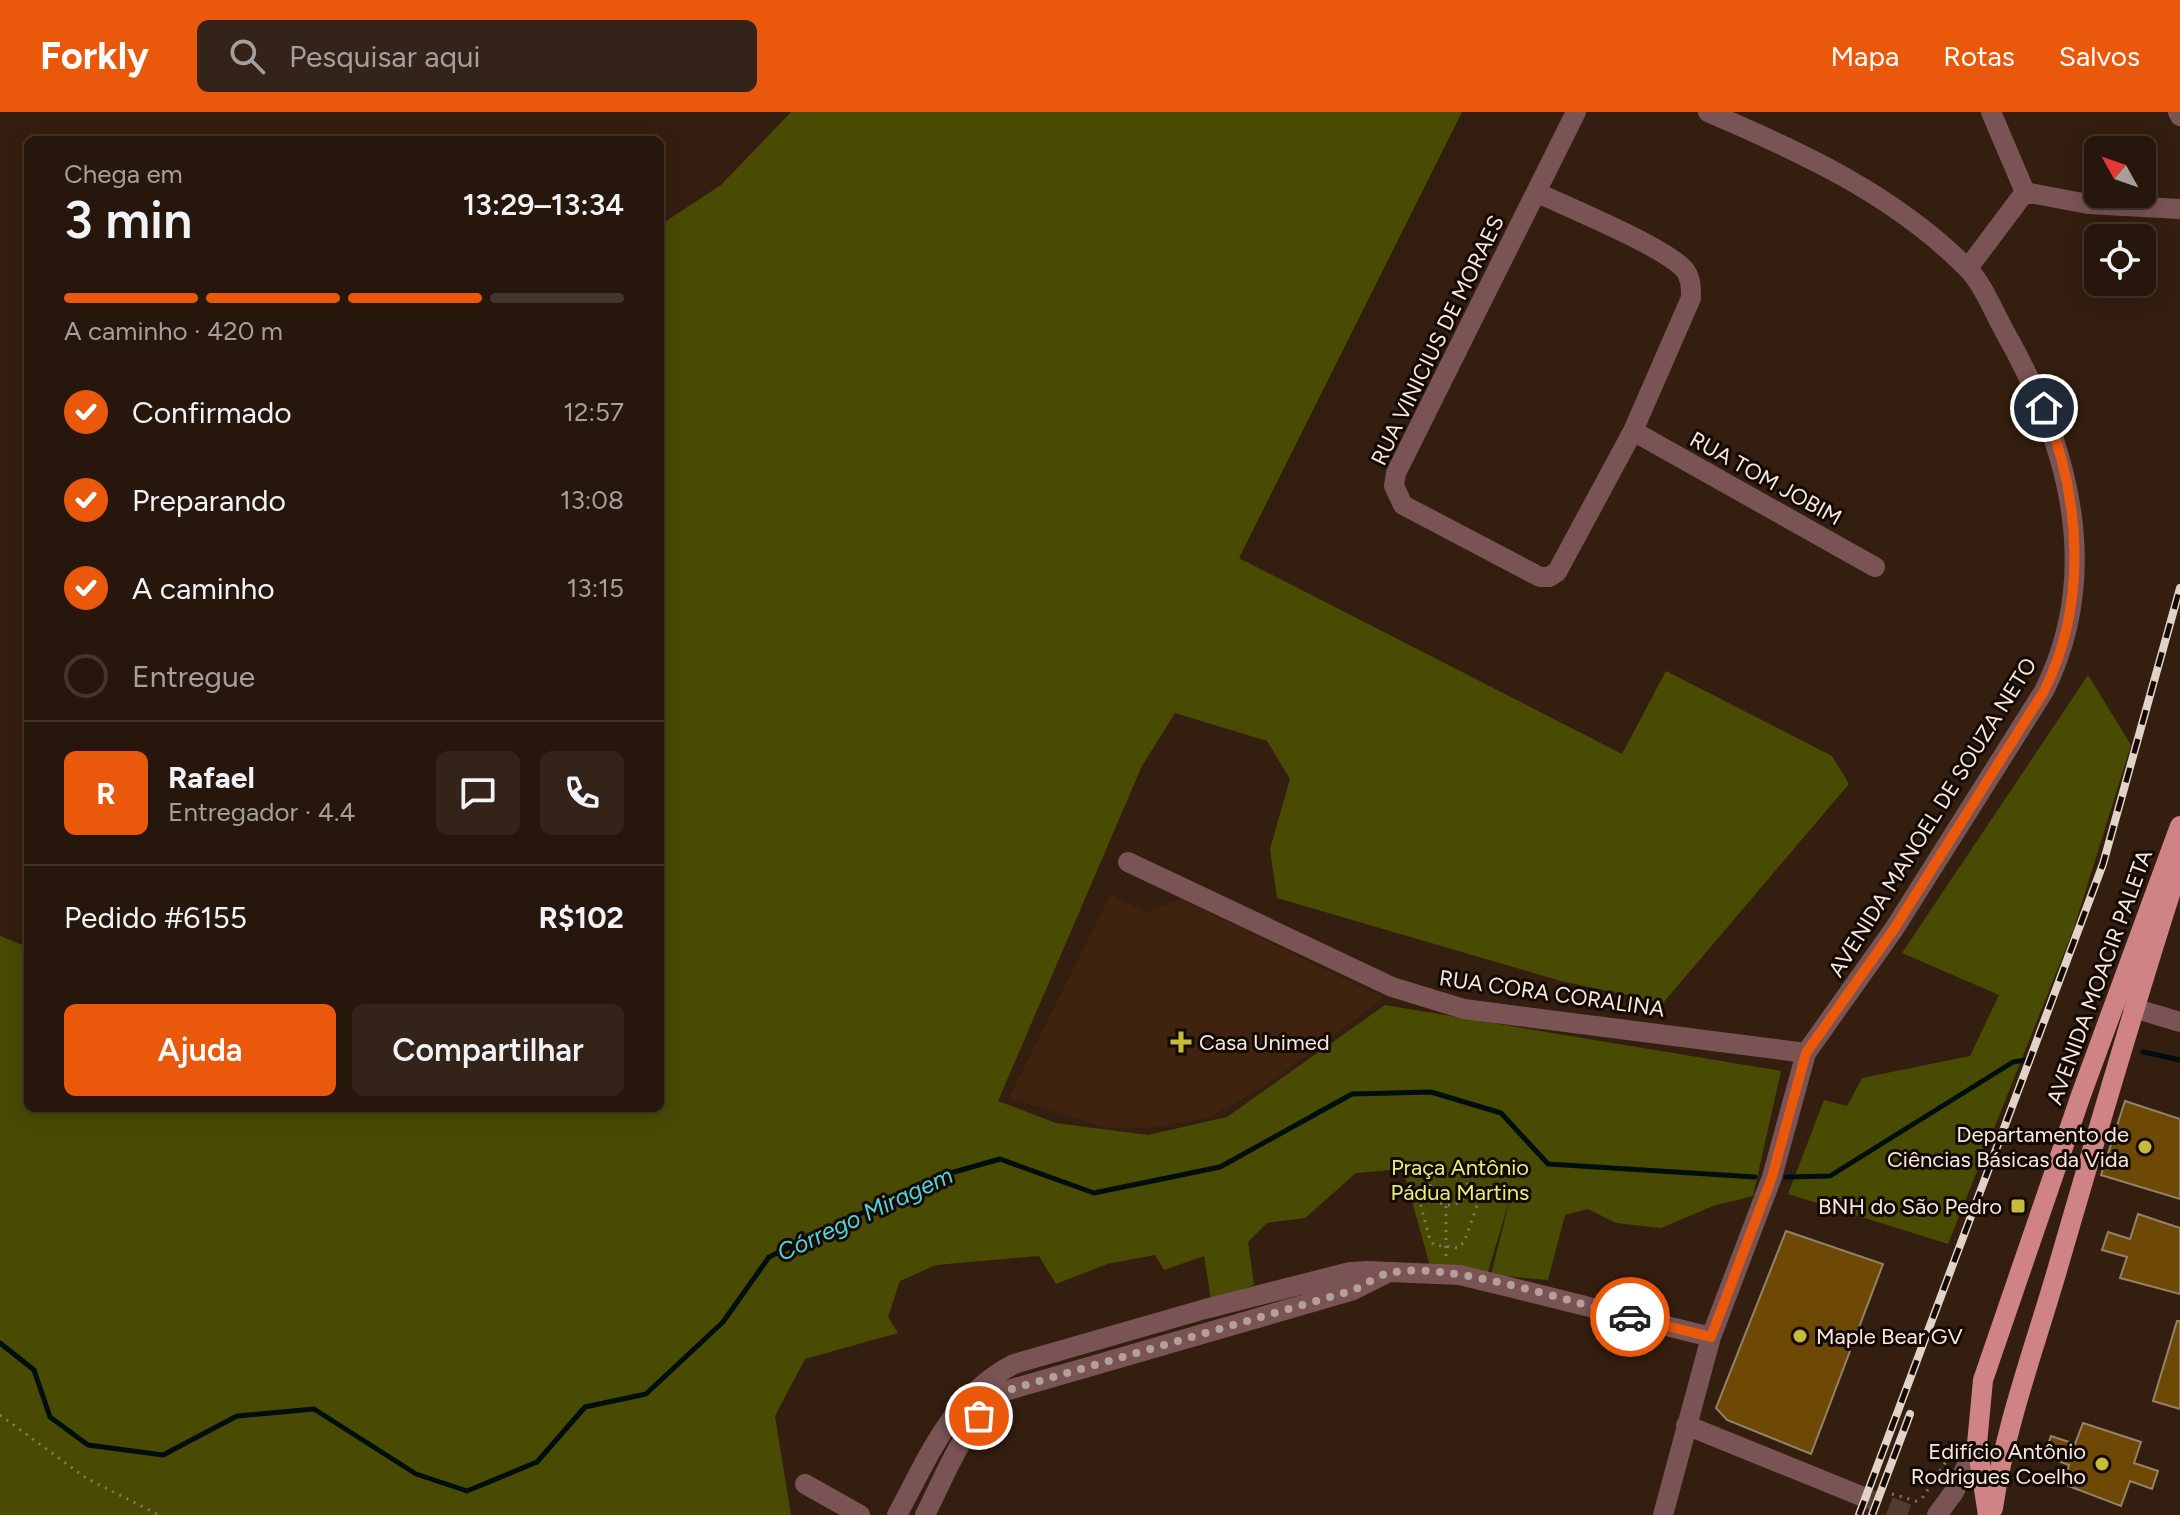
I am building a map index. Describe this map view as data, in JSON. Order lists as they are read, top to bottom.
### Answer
{
  "streets": {
    "main road": ["AVENIDA MOACIR PALETA"],
    "street": [
      "RUA VINICIUS DE MORAES",
      "RUA TOM JOBIM",
      "AVENIDA MANOEL DE SOUZA NETO",
      "RUA CORA CORALINA"
    ]
  },
  "crossings": [
    ["RUA VINICIUS DE MORAES", "RUA TOM JOBIM"],
    ["AVENIDA MANOEL DE SOUZA NETO", "RUA CORA CORALINA"]
  ],
  "water": ["Córrego Miragem"],
  "parks": ["Praça Antônio Pádua Martins"],
  "places": {
    "health": ["Casa Unimed"],
    "other": ["Departamento de Ciências Básicas da Vida", "Maple Bear GV", "Edifício Antônio Rodrigues Coelho"],
    "transit": ["BNH do São Pedro"]
  },
  "north": "top left",
  "page": {
    "header": "Forkly",
    "search": "Pesquisar aqui",
    "nav": ["Mapa", "Rotas", "Salvos"],
    "heading": ["3 min", "Chega em", "13:29–13:34"],
    "panel": [
      "Rafael",
      "Entregador · 4.4",
      "Pedido #6155",
      "R$102"
    ],
    "bar": "A caminho · 420 m",
    "list": [
      ["Confirmado", "12:57"],
      ["Preparando", "13:08"],
      ["A caminho", "13:15"],
      "Entregue"
    ],
    "round": "R",
    "buttons": ["Ajuda", "Compartilhar"]
  }
}
